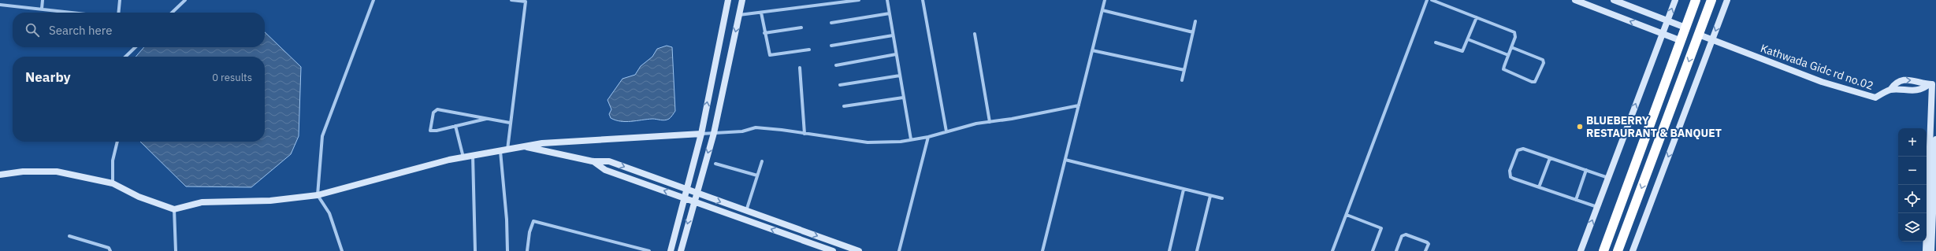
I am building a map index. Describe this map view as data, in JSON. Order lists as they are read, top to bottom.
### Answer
{
  "streets": {
    "street": ["Kathwada Gidc rd no.02"]
  },
  "places": ["BLUEBERRY RESTAURANT & BANQUET"],
  "page": {
    "search": "Search here",
    "heading": ["Nearby", "0 results"],
    "map_buttons": ["+", "−"]
  }
}
